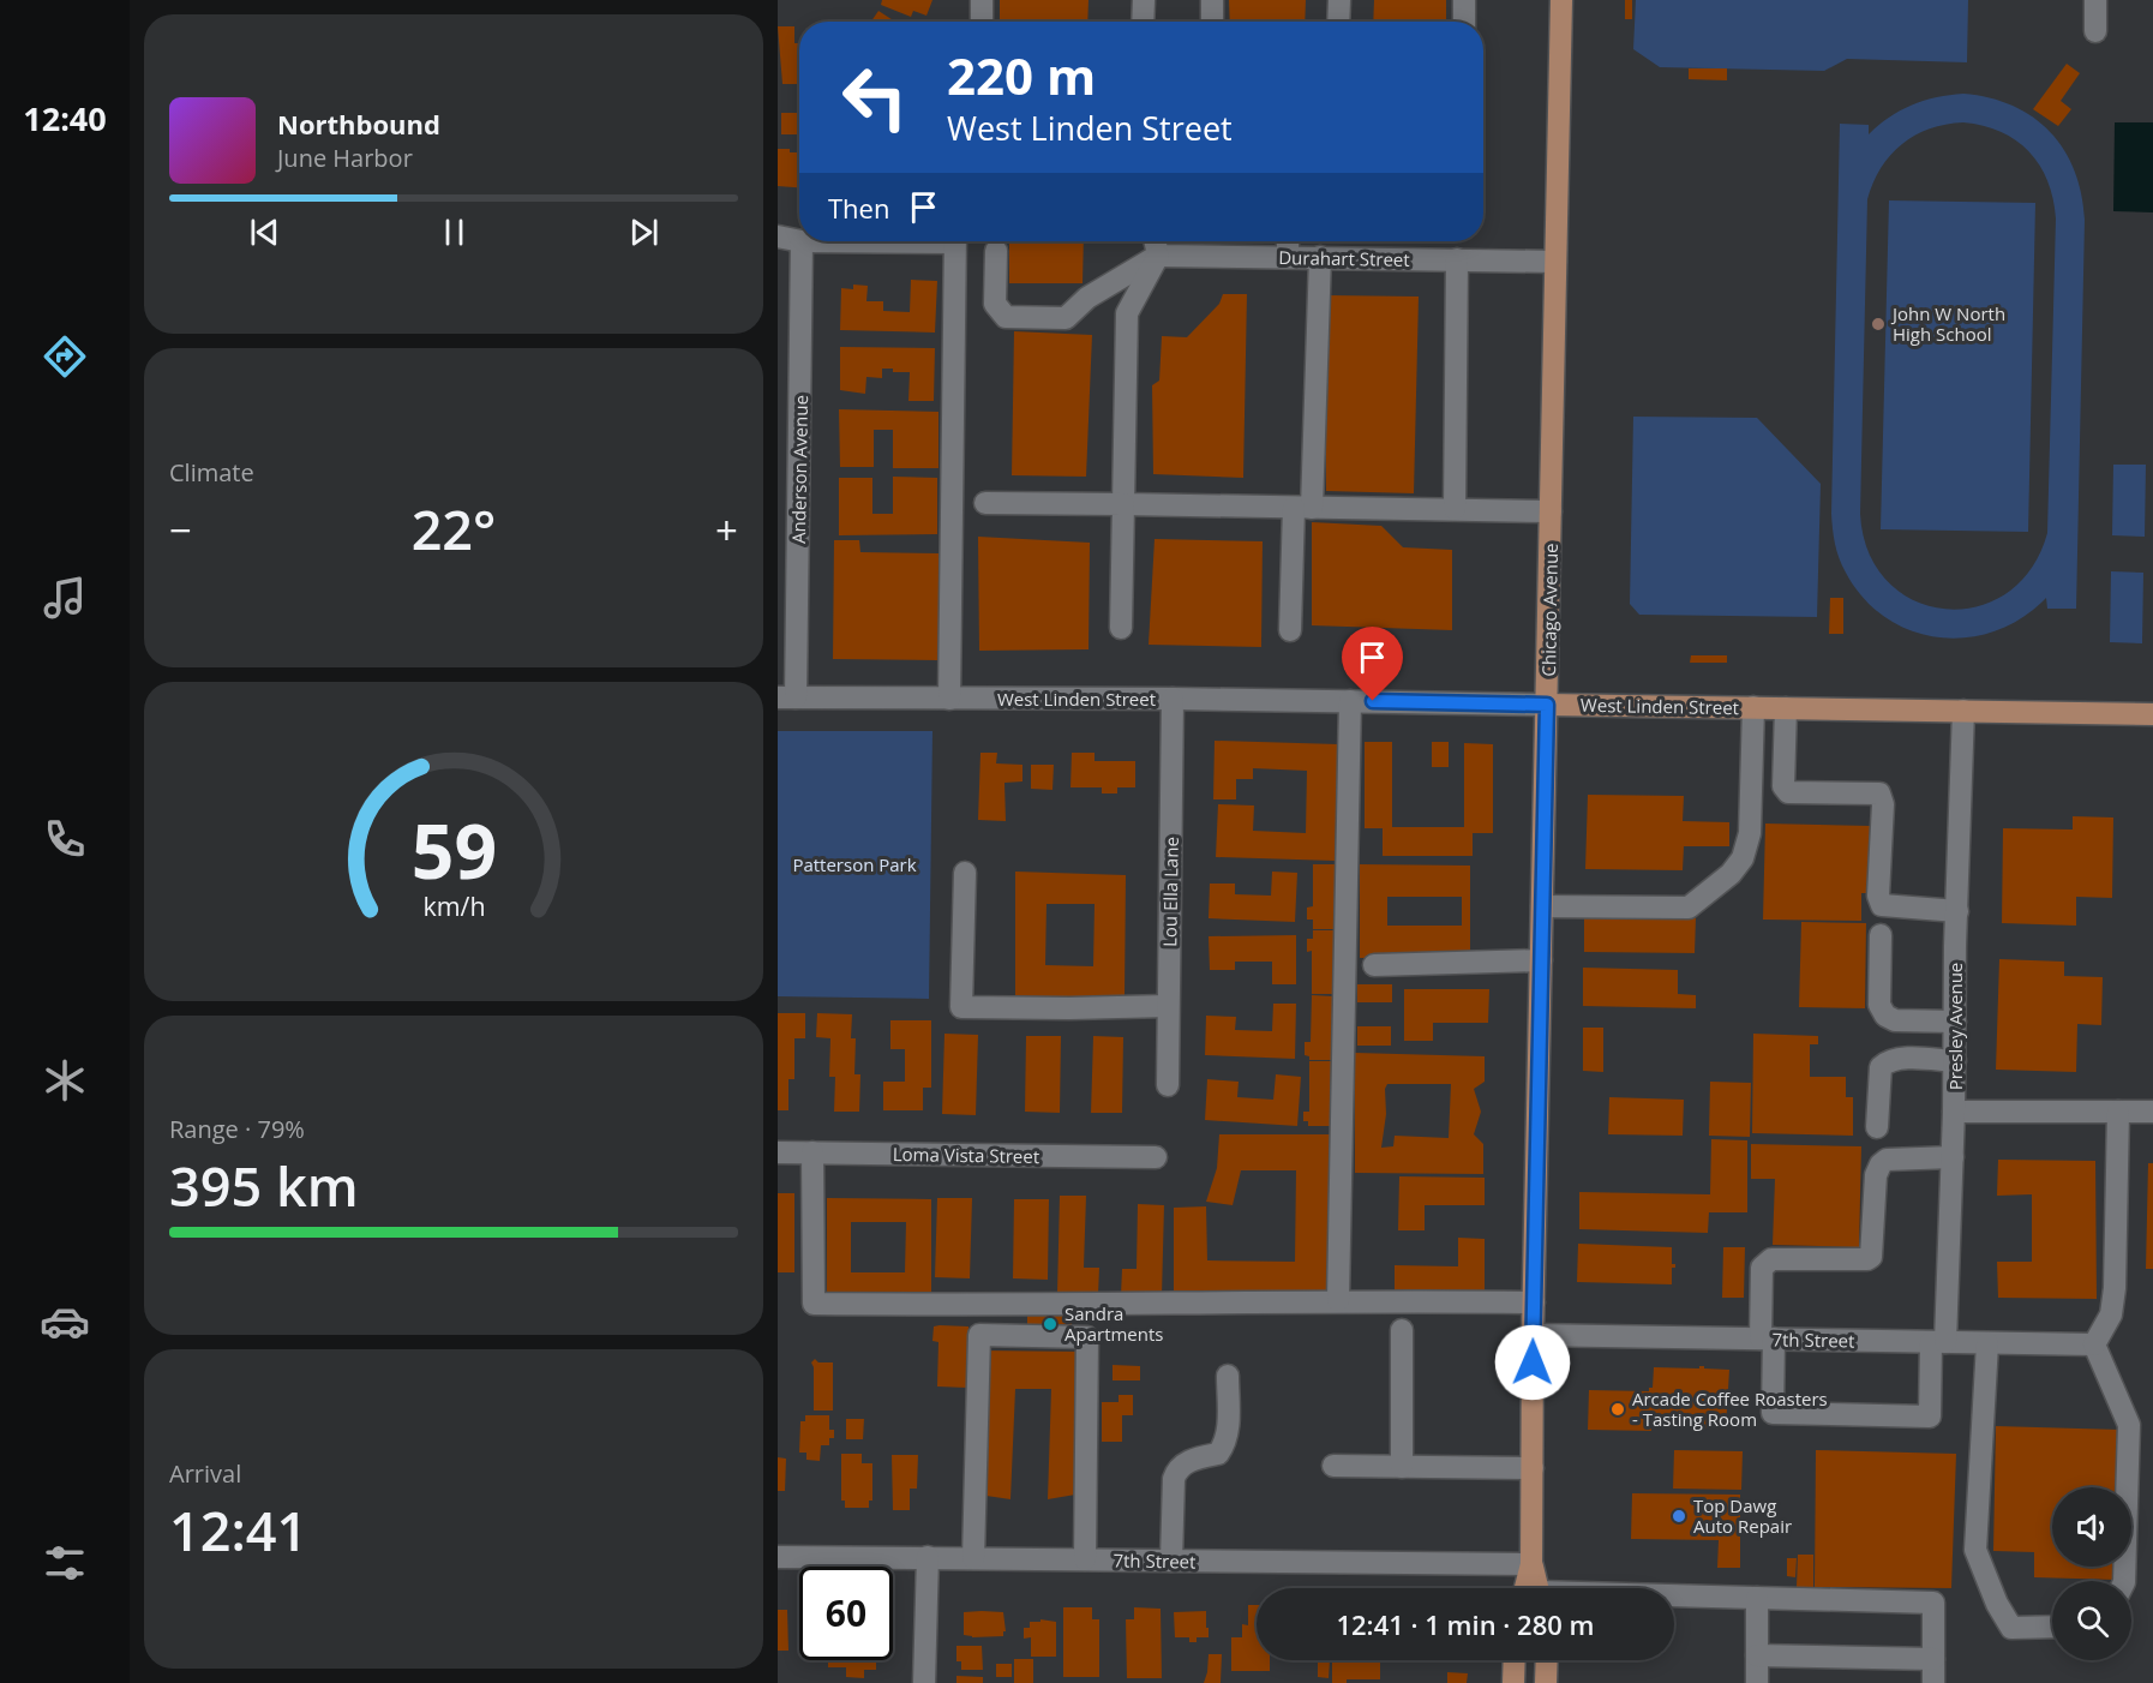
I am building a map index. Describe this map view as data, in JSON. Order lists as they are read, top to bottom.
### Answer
{
  "streets": {
    "main road": ["Chicago Avenue", "West Linden Street"],
    "street": [
      "Durahart Street",
      "Anderson Avenue",
      "Lou Ella Lane",
      "Presley Avenue",
      "Loma Vista Street",
      "7th Street"
    ]
  },
  "crossings": [
    ["Durahart Street", "Chicago Avenue"],
    ["Anderson Avenue", "West Linden Street"],
    ["Chicago Avenue", "West Linden Street"],
    ["Chicago Avenue", "7th Street"],
    ["West Linden Street", "Lou Ella Lane"],
    ["West Linden Street", "Presley Avenue"],
    ["Presley Avenue", "7th Street"]
  ],
  "parks": ["Patterson Park"],
  "places": [
    "John W North High School",
    "Sandra Apartments",
    "Arcade Coffee Roasters - Tasting Room",
    "Top Dawg Auto Repair"
  ],
  "page": {
    "tabs": "12:40",
    "turn": ["220 m", "West Linden Street"],
    "song": ["Northbound", "June Harbor"],
    "then": "Then",
    "tile": [
      "Climate",
      ["Range · 79%", "395 km"],
      ["Arrival", "12:41"]
    ],
    "heat": ["−", "22°", "+"],
    "limit": "60",
    "trip": "12:41 · 1 min · 280 m",
    "gauge": ["59", "km/h"]
  }
}
